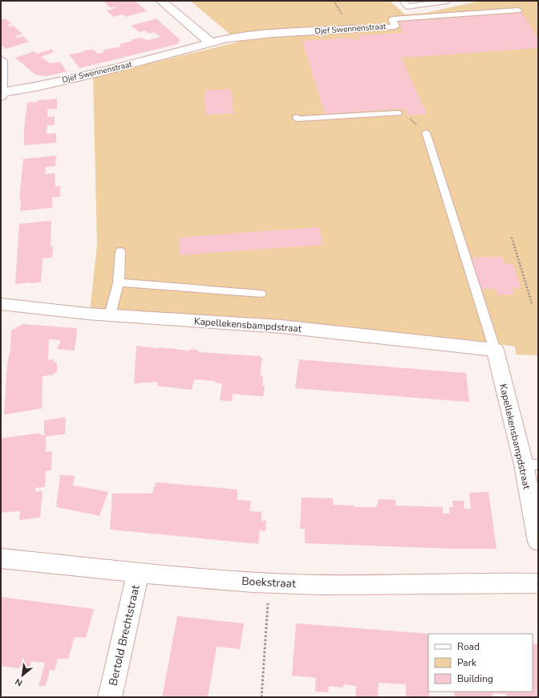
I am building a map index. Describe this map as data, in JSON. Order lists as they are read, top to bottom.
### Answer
{
  "streets": {
    "street": [
      "Djef Swennenstraat",
      "Kapellekensbampdstraat",
      "Boekstraat",
      "Bertold Brechtstraat"
    ]
  },
  "crossings": [
    ["Boekstraat", "Bertold Brechtstraat"]
  ],
  "legend": ["Road", "Park", "Building"],
  "north": "bottom left"
}
